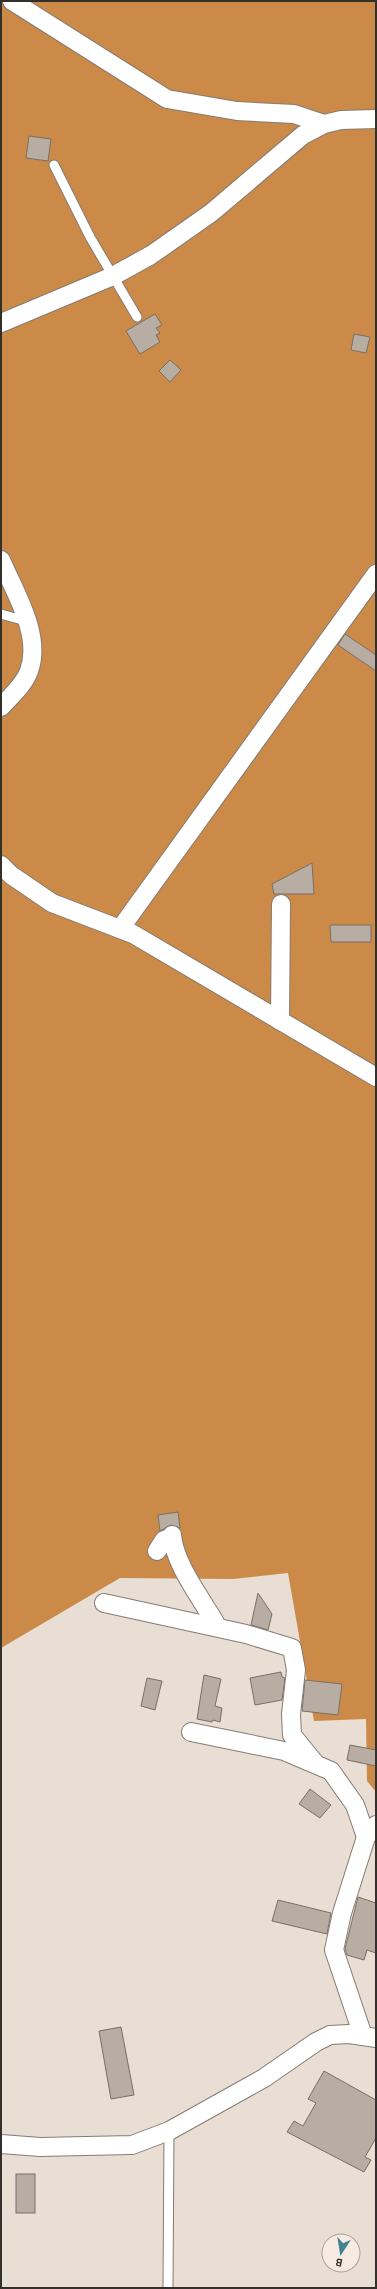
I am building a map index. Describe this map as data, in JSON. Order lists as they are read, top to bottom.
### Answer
{
  "north": "bottom"
}
